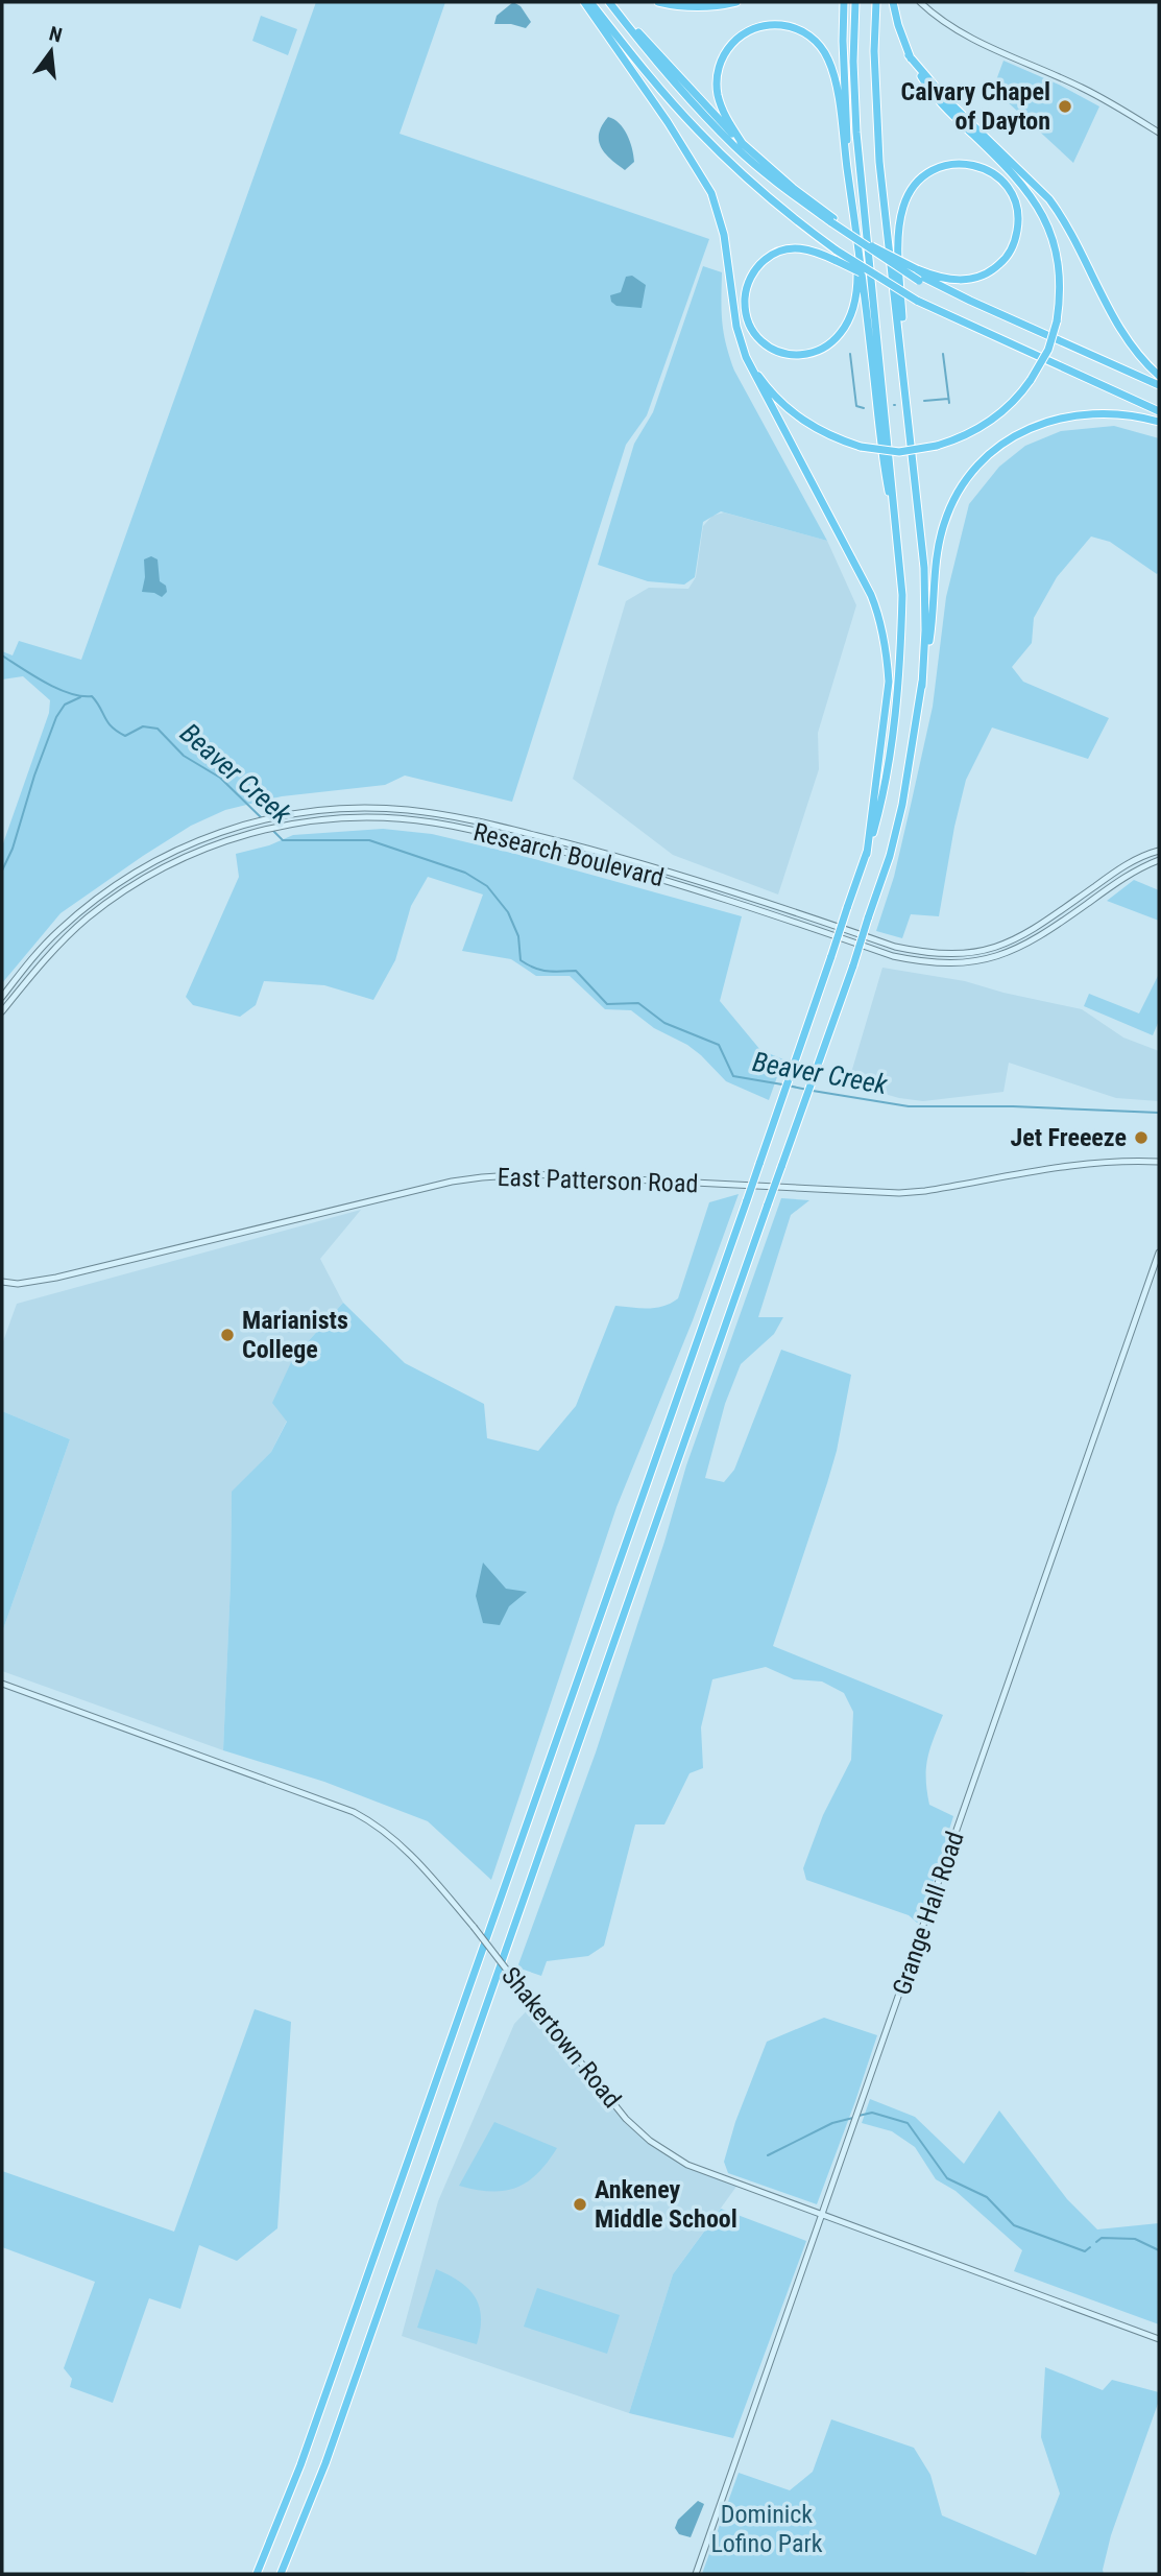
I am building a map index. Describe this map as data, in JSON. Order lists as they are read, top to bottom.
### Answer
{
  "streets": {
    "street": [
      "Research Boulevard",
      "East Patterson Road",
      "Grange Hall Road",
      "Shakertown Road"
    ]
  },
  "crossings": [
    ["Grange Hall Road", "Shakertown Road"]
  ],
  "water": ["Beaver Creek"],
  "parks": ["Dominick Lofino Park"],
  "places": [
    "Calvary Chapel of Dayton",
    "Jet Freeeze",
    "Marianists College",
    "Ankeney Middle School"
  ],
  "north": "top"
}
